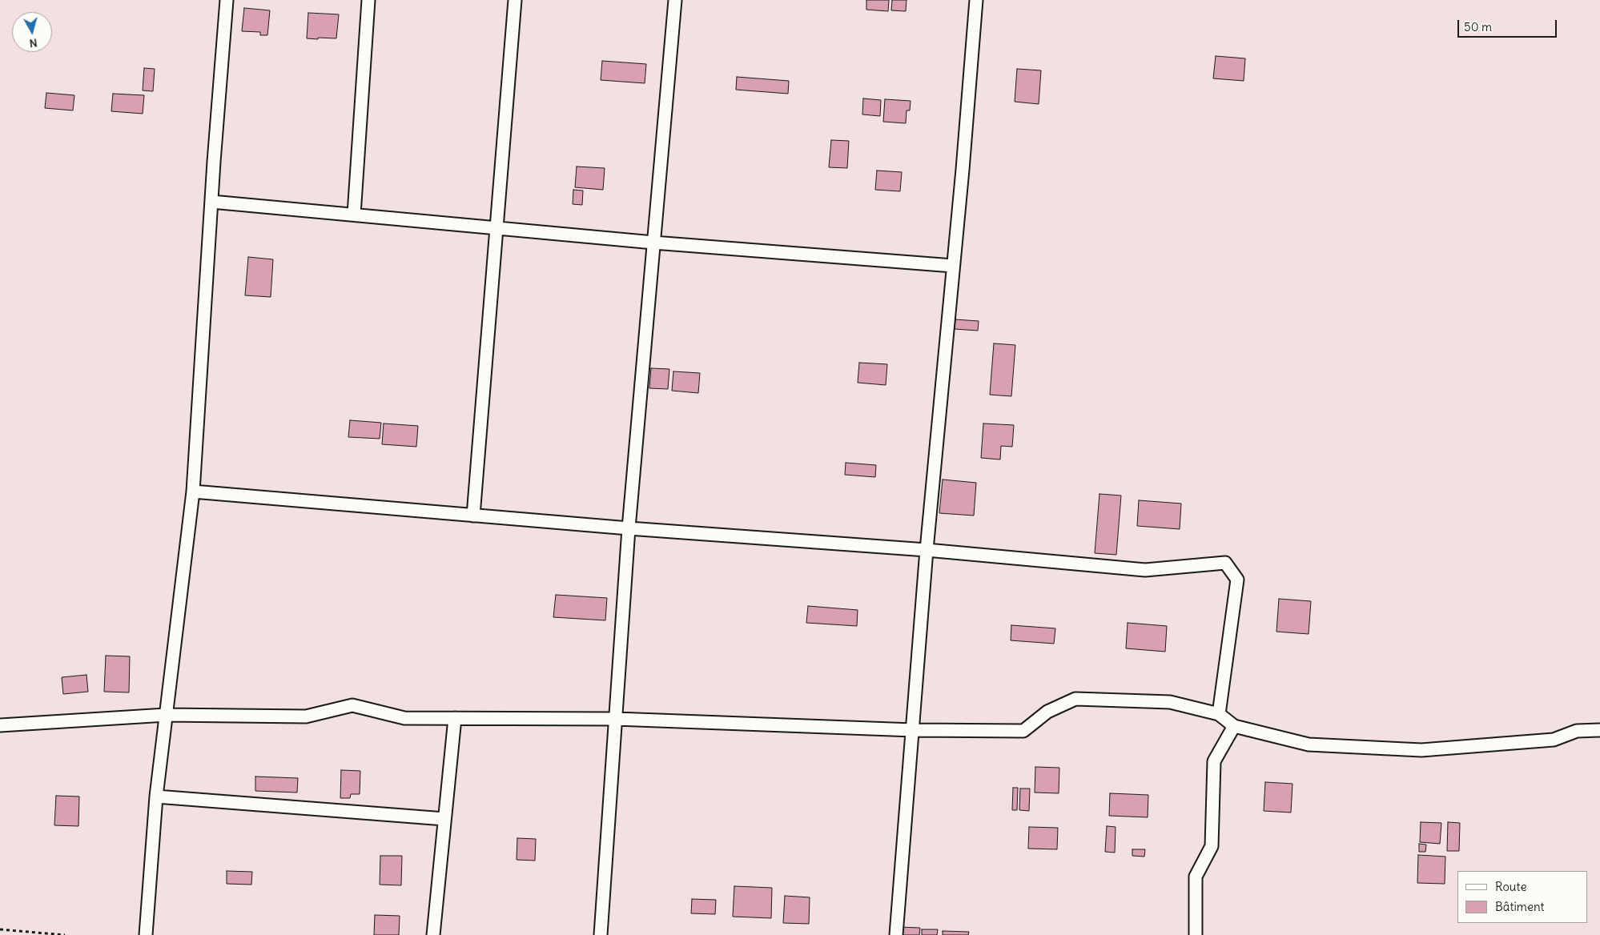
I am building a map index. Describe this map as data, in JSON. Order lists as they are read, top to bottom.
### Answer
{
  "legend": ["Route", "Bâtiment"],
  "scale_bar": "50 m",
  "north": "bottom"
}
